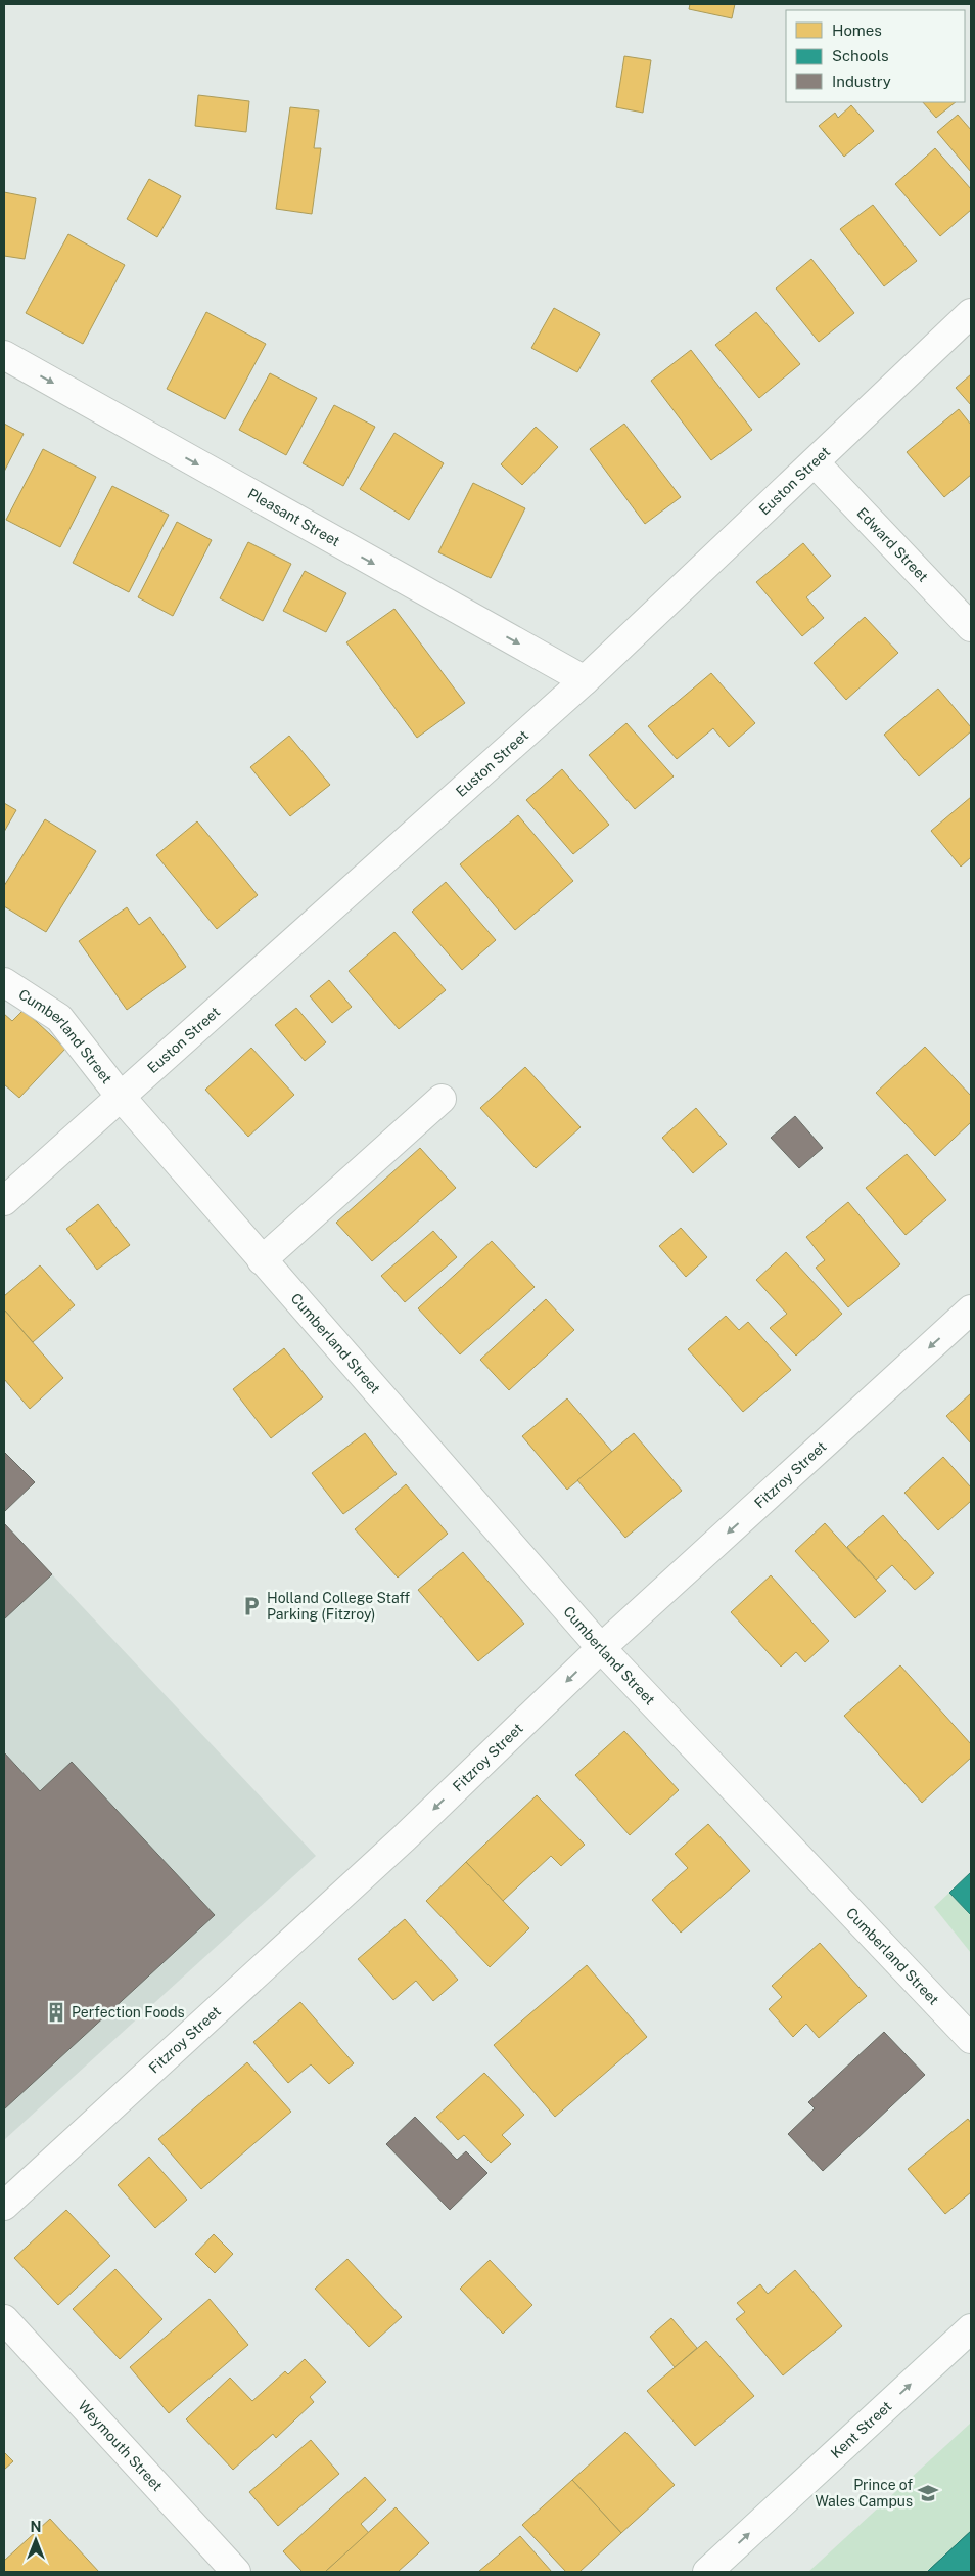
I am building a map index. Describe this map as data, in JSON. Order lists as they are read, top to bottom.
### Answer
{
  "streets": {
    "street": [
      "Euston Street",
      "Pleasant Street",
      "Edward Street",
      "Cumberland Street",
      "Fitzroy Street",
      "Kent Street",
      "Weymouth Street"
    ]
  },
  "crossings": [
    ["Euston Street", "Pleasant Street"],
    ["Euston Street", "Edward Street"],
    ["Euston Street", "Cumberland Street"],
    ["Cumberland Street", "Fitzroy Street"]
  ],
  "one_way": ["Pleasant Street", "Fitzroy Street", "Kent Street"],
  "places": {
    "parking": ["Holland College Staff Parking (Fitzroy)"],
    "building": ["Perfection Foods"],
    "school or university": ["Prince of Wales Campus"]
  },
  "legend": ["Homes", "Schools", "Industry"],
  "north": "top"
}
